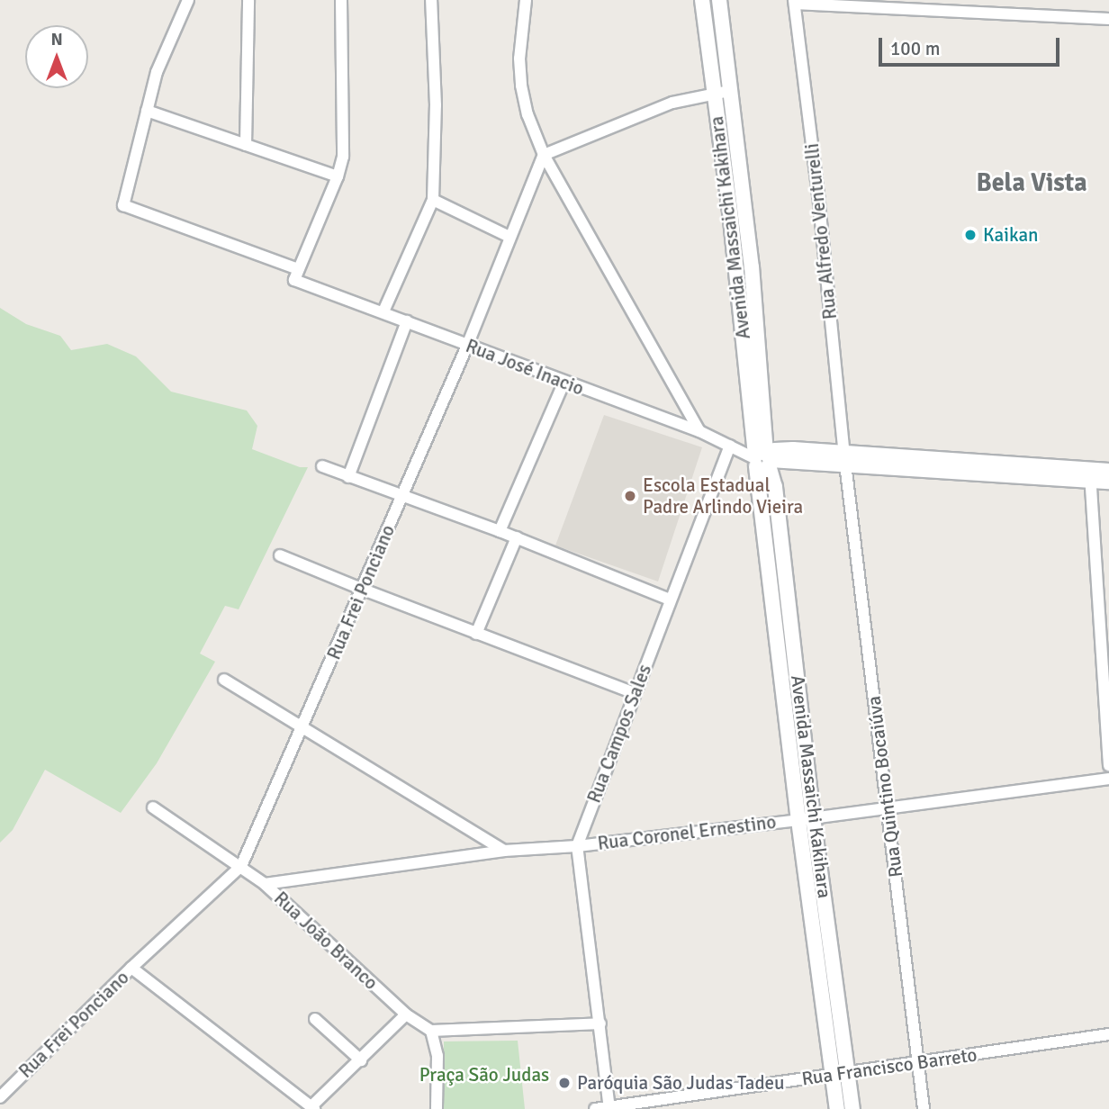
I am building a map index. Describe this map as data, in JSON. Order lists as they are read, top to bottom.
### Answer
{
  "streets": {
    "street": [
      "Avenida Massaichi Kakihara",
      "Rua Alfredo Venturelli",
      "Rua José Inacio",
      "Rua Frei Ponciano",
      "Rua Campos Sales",
      "Rua Quintino Bocaiúva",
      "Rua Coronel Ernestino",
      "Rua João Branco",
      "Rua Francisco Barreto"
    ]
  },
  "crossings": [
    ["Avenida Massaichi Kakihara", "Rua José Inacio"],
    ["Avenida Massaichi Kakihara", "Rua Coronel Ernestino"],
    ["Avenida Massaichi Kakihara", "Rua Francisco Barreto"],
    ["Rua Alfredo Venturelli", "Rua José Inacio"],
    ["Rua Alfredo Venturelli", "Rua Quintino Bocaiúva"],
    ["Rua José Inacio", "Rua Frei Ponciano"],
    ["Rua José Inacio", "Rua Campos Sales"],
    ["Rua José Inacio", "Rua Quintino Bocaiúva"],
    ["Rua Frei Ponciano", "Rua João Branco"],
    ["Rua Campos Sales", "Rua Coronel Ernestino"],
    ["Rua Campos Sales", "Rua Francisco Barreto"],
    ["Rua Quintino Bocaiúva", "Rua Coronel Ernestino"],
    ["Rua Quintino Bocaiúva", "Rua Francisco Barreto"],
    ["Rua Coronel Ernestino", "Rua João Branco"]
  ],
  "districts": ["Bela Vista"],
  "parks": ["Praça São Judas"],
  "places": ["Kaikan", "Escola Estadual Padre Arlindo Vieira", "Paróquia São Judas Tadeu"],
  "scale_bar": "100 m",
  "north": "top"
}
